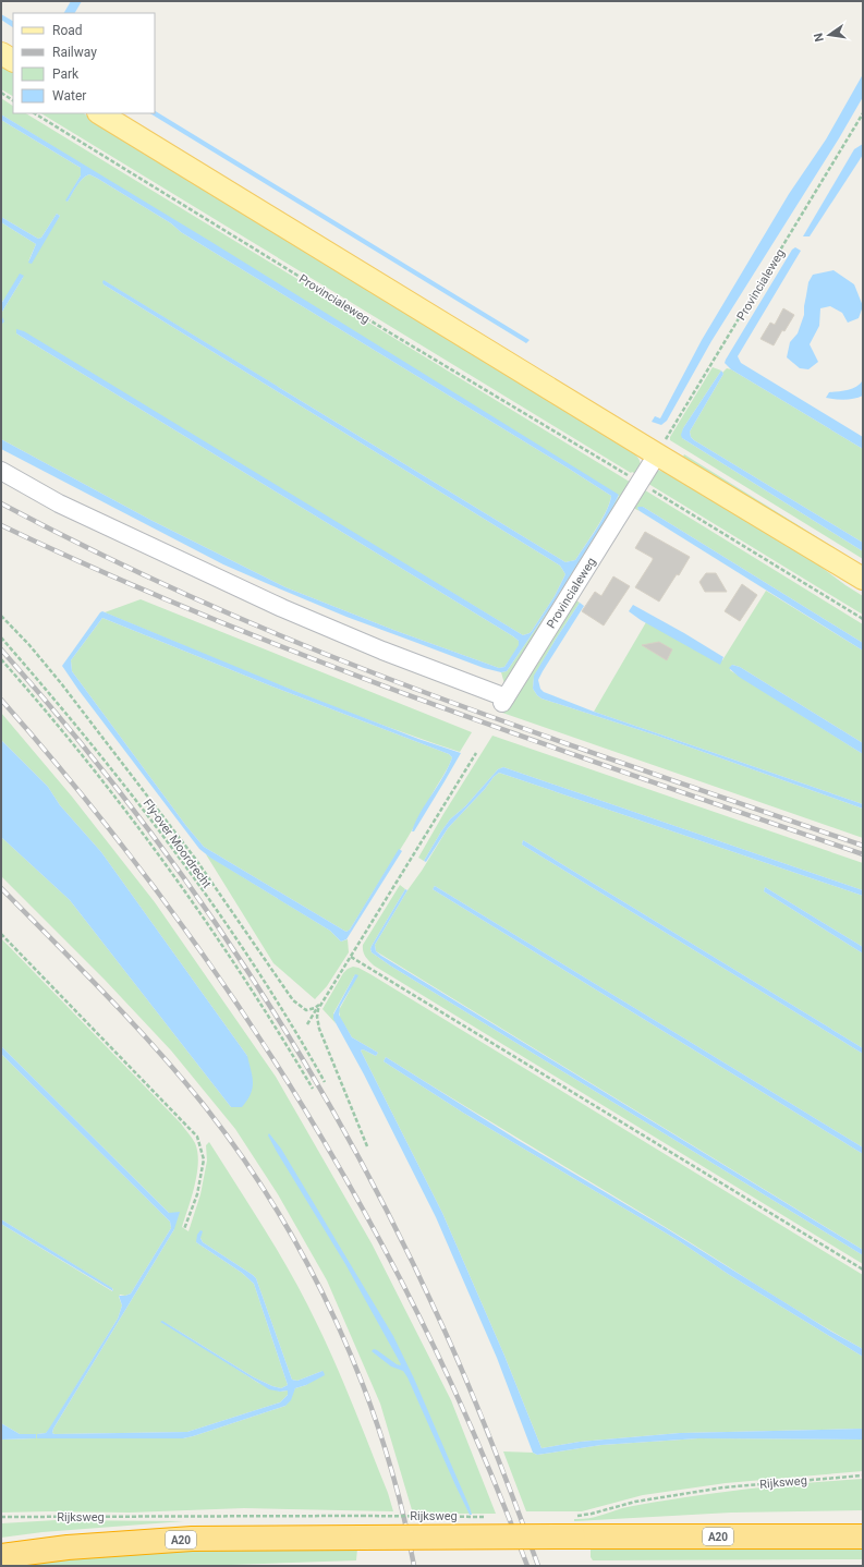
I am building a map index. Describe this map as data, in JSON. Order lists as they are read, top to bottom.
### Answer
{
  "streets": {
    "highway": ["Rijksweg", "A20"],
    "lane": ["Provincialeweg"],
    "path": ["Fly-over Moordrecht"]
  },
  "legend": [
    "Road",
    "Railway",
    "Park",
    "Water"
  ],
  "north": "left"
}
